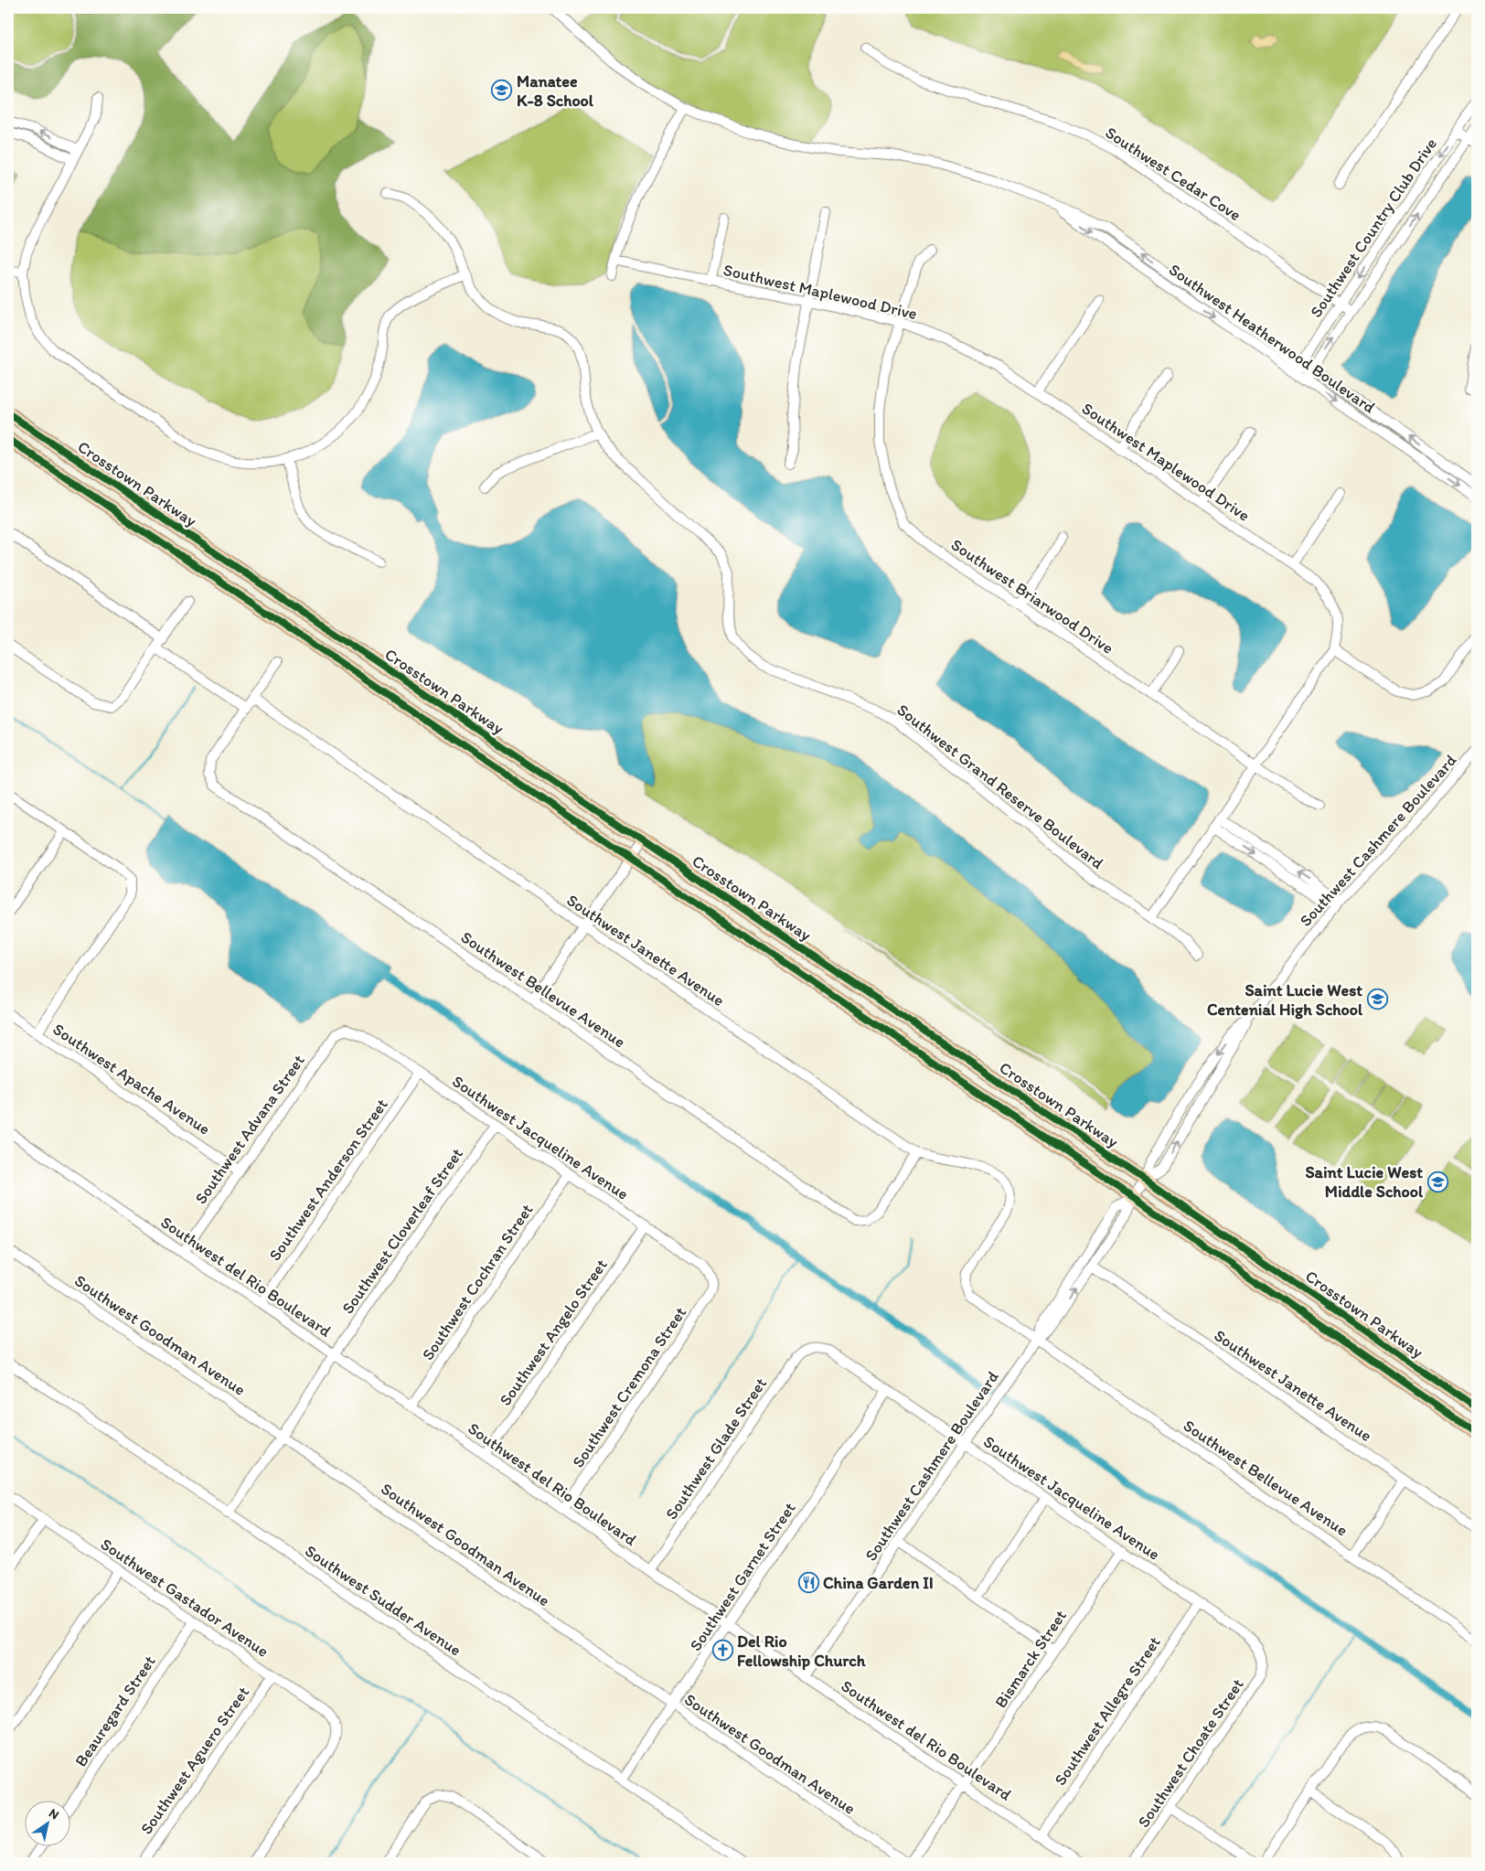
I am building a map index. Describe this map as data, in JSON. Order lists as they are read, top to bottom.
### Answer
{
  "streets": {
    "main road": ["Crosstown Parkway"],
    "street": [
      "Southwest Cedar Cove",
      "Southwest Country Club Drive",
      "Southwest Maplewood Drive",
      "Southwest Heatherwood Boulevard",
      "Southwest Briarwood Drive",
      "Southwest Grand Reserve Boulevard",
      "Southwest Cashmere Boulevard",
      "Southwest Janette Avenue",
      "Southwest Bellevue Avenue",
      "Southwest Apache Avenue",
      "Southwest Advana Street",
      "Southwest Jacqueline Avenue",
      "Southwest Anderson Street",
      "Southwest Cloverleaf Street",
      "Southwest del Rio Boulevard",
      "Southwest Cochran Street",
      "Southwest Angelo Street",
      "Southwest Goodman Avenue",
      "Southwest Cremona Street",
      "Southwest Glade Street",
      "Southwest Garnet Street",
      "Southwest Gastador Avenue",
      "Southwest Sudder Avenue",
      "Bismarck Street",
      "Beauregard Street",
      "Southwest Allegre Street",
      "Southwest Choate Street",
      "Southwest Aguero Street"
    ]
  },
  "crossings": [
    ["Southwest Cedar Cove", "Southwest Country Club Drive"],
    ["Southwest Country Club Drive", "Southwest Heatherwood Boulevard"],
    ["Southwest Maplewood Drive", "Southwest Briarwood Drive"],
    ["Southwest Maplewood Drive", "Southwest Grand Reserve Boulevard"],
    ["Crosstown Parkway", "Southwest Cashmere Boulevard"],
    ["Southwest Cashmere Boulevard", "Southwest Janette Avenue"],
    ["Southwest Cashmere Boulevard", "Southwest Bellevue Avenue"],
    ["Southwest Cashmere Boulevard", "Southwest Jacqueline Avenue"],
    ["Southwest Cashmere Boulevard", "Southwest del Rio Boulevard"],
    ["Southwest Janette Avenue", "Southwest Bellevue Avenue"],
    ["Southwest Apache Avenue", "Southwest Advana Street"],
    ["Southwest Advana Street", "Southwest Jacqueline Avenue"],
    ["Southwest Advana Street", "Southwest del Rio Boulevard"],
    ["Southwest Jacqueline Avenue", "Southwest Anderson Street"],
    ["Southwest Jacqueline Avenue", "Southwest Cloverleaf Street"],
    ["Southwest Jacqueline Avenue", "Southwest Cochran Street"],
    ["Southwest Jacqueline Avenue", "Southwest Angelo Street"],
    ["Southwest Jacqueline Avenue", "Southwest Cremona Street"],
    ["Southwest Jacqueline Avenue", "Southwest Glade Street"],
    ["Southwest Jacqueline Avenue", "Southwest Garnet Street"],
    ["Southwest Jacqueline Avenue", "Bismarck Street"],
    ["Southwest Jacqueline Avenue", "Southwest Allegre Street"],
    ["Southwest Jacqueline Avenue", "Southwest Choate Street"],
    ["Southwest Anderson Street", "Southwest del Rio Boulevard"],
    ["Southwest Cloverleaf Street", "Southwest del Rio Boulevard"],
    ["Southwest Cloverleaf Street", "Southwest Goodman Avenue"],
    ["Southwest Cloverleaf Street", "Southwest Sudder Avenue"],
    ["Southwest del Rio Boulevard", "Southwest Cochran Street"],
    ["Southwest del Rio Boulevard", "Southwest Angelo Street"],
    ["Southwest del Rio Boulevard", "Southwest Cremona Street"],
    ["Southwest del Rio Boulevard", "Southwest Glade Street"],
    ["Southwest del Rio Boulevard", "Southwest Garnet Street"],
    ["Southwest del Rio Boulevard", "Bismarck Street"],
    ["Southwest del Rio Boulevard", "Southwest Allegre Street"],
    ["Southwest Goodman Avenue", "Southwest Garnet Street"],
    ["Southwest Garnet Street", "Southwest Sudder Avenue"],
    ["Southwest Gastador Avenue", "Beauregard Street"],
    ["Southwest Gastador Avenue", "Southwest Aguero Street"]
  ],
  "places": {
    "school or university": ["Manatee K-8 School", "Saint Lucie West Centenial High School", "Saint Lucie West Middle School"],
    "restaurant": ["China Garden II"],
    "church": ["Del Rio Fellowship Church"]
  },
  "north": "top right"
}
